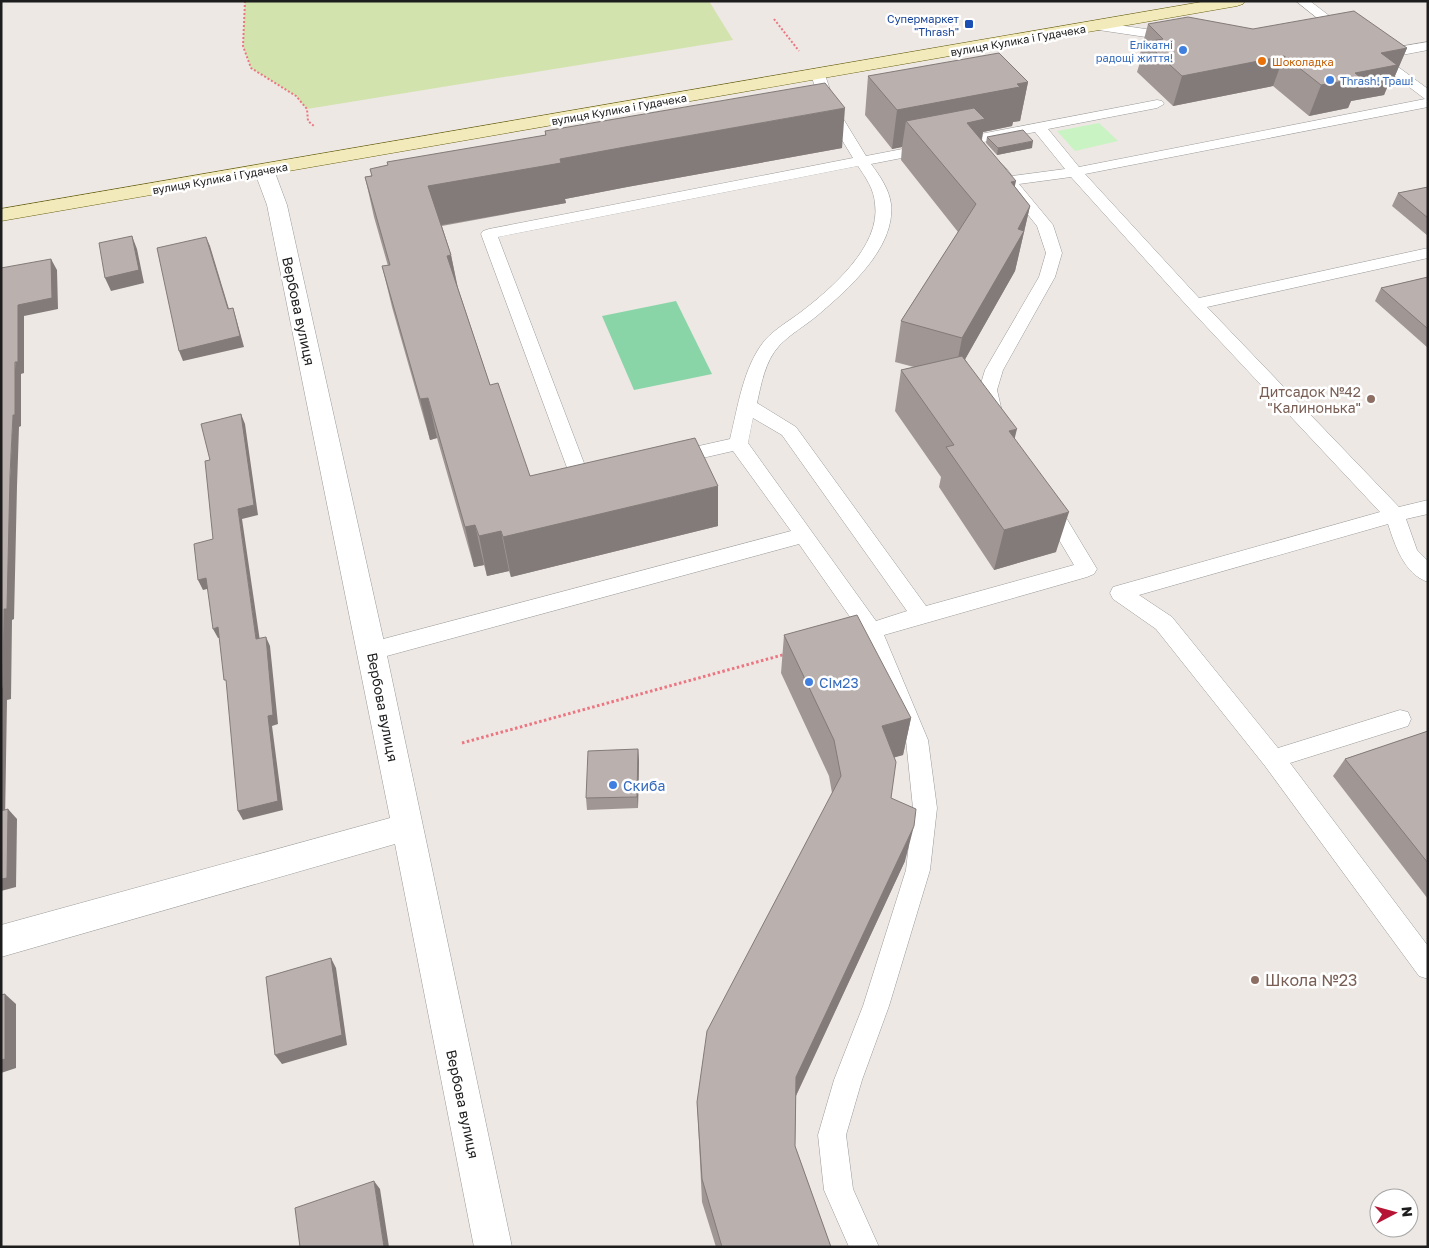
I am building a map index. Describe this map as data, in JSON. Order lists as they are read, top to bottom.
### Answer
{
  "streets": {
    "main road": ["вулиця Кулика і Гудачека"],
    "street": ["Вербова вулиця"]
  },
  "crossings": [
    ["вулиця Кулика і Гудачека", "Вербова вулиця"]
  ],
  "places": {
    "transit": ["Супермаркет \"Thrash\""],
    "other": [
      "Елікатні радощі життя!",
      "Шоколадка",
      "Thrash! Траш!",
      "Дитсадок №42 \"Калинонька\"",
      "Сім23",
      "Скиба",
      "Школа №23"
    ]
  },
  "north": "right"
}
